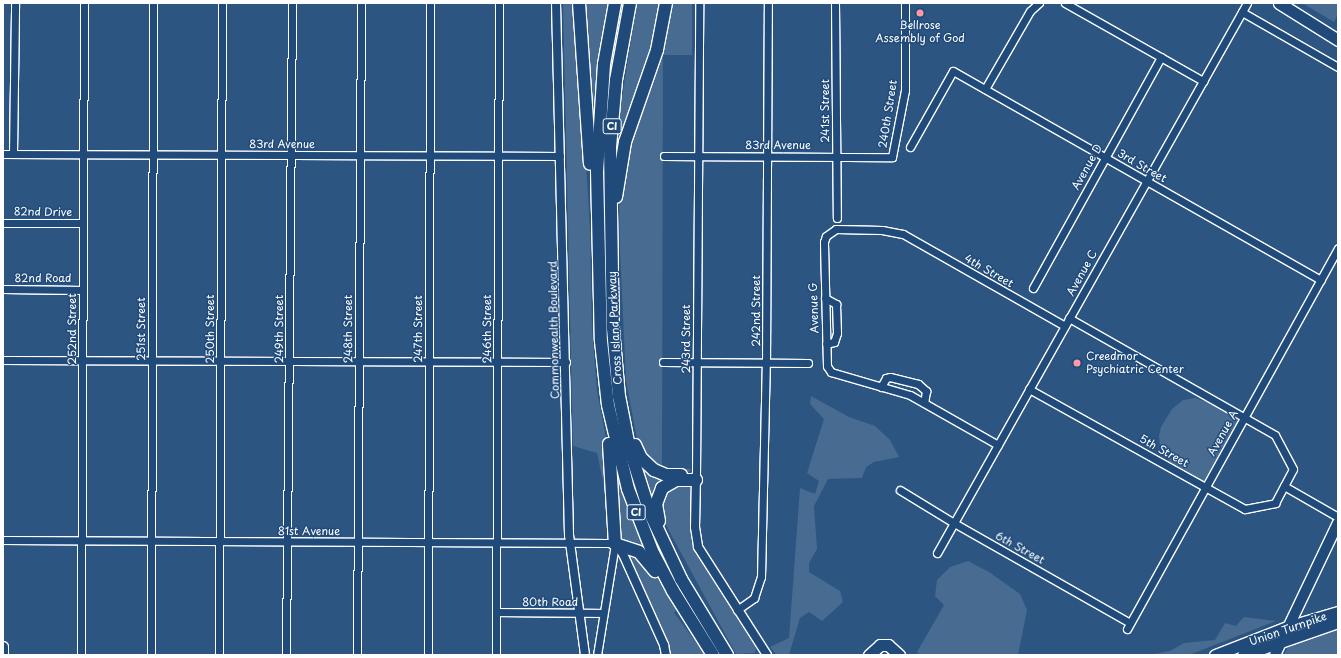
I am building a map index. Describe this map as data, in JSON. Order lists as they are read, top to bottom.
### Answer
{
  "streets": {
    "highway": ["CI", "Cross Island Parkway"],
    "main road": ["Union Turnpike"],
    "street": [
      "241st Street",
      "240th Street",
      "83rd Avenue",
      "3rd Street",
      "Avenue D",
      "82nd Drive",
      "4th Street",
      "Avenue C",
      "82nd Road",
      "Avenue G",
      "242nd Street",
      "252nd Street",
      "251st Street",
      "250th Street",
      "249th Street",
      "248th Street",
      "247th Street",
      "246th Street",
      "Commonwealth Boulevard",
      "243rd Street",
      "Avenue A",
      "5th Street",
      "81st Avenue",
      "6th Street",
      "80th Road"
    ]
  },
  "crossings": [
    ["241st Street", "83rd Avenue"],
    ["240th Street", "83rd Avenue"],
    ["83rd Avenue", "242nd Street"],
    ["83rd Avenue", "252nd Street"],
    ["83rd Avenue", "251st Street"],
    ["83rd Avenue", "250th Street"],
    ["83rd Avenue", "249th Street"],
    ["83rd Avenue", "248th Street"],
    ["83rd Avenue", "247th Street"],
    ["83rd Avenue", "246th Street"],
    ["83rd Avenue", "Commonwealth Boulevard"],
    ["83rd Avenue", "243rd Street"],
    ["3rd Street", "Avenue D"],
    ["3rd Street", "Avenue C"],
    ["3rd Street", "Avenue A"],
    ["82nd Drive", "252nd Street"],
    ["4th Street", "Avenue C"],
    ["4th Street", "Avenue G"],
    ["Avenue C", "5th Street"],
    ["Avenue C", "6th Street"],
    ["82nd Road", "252nd Street"],
    ["242nd Street", "243rd Street"],
    ["252nd Street", "81st Avenue"],
    ["251st Street", "81st Avenue"],
    ["250th Street", "81st Avenue"],
    ["249th Street", "81st Avenue"],
    ["248th Street", "81st Avenue"],
    ["247th Street", "81st Avenue"],
    ["246th Street", "81st Avenue"],
    ["246th Street", "80th Road"],
    ["Commonwealth Boulevard", "81st Avenue"],
    ["Commonwealth Boulevard", "80th Road"],
    ["Avenue A", "5th Street"],
    ["Avenue A", "6th Street"]
  ],
  "places": ["Bellrose Assembly of God", "Creedmor Psychiatric Center"]
}
